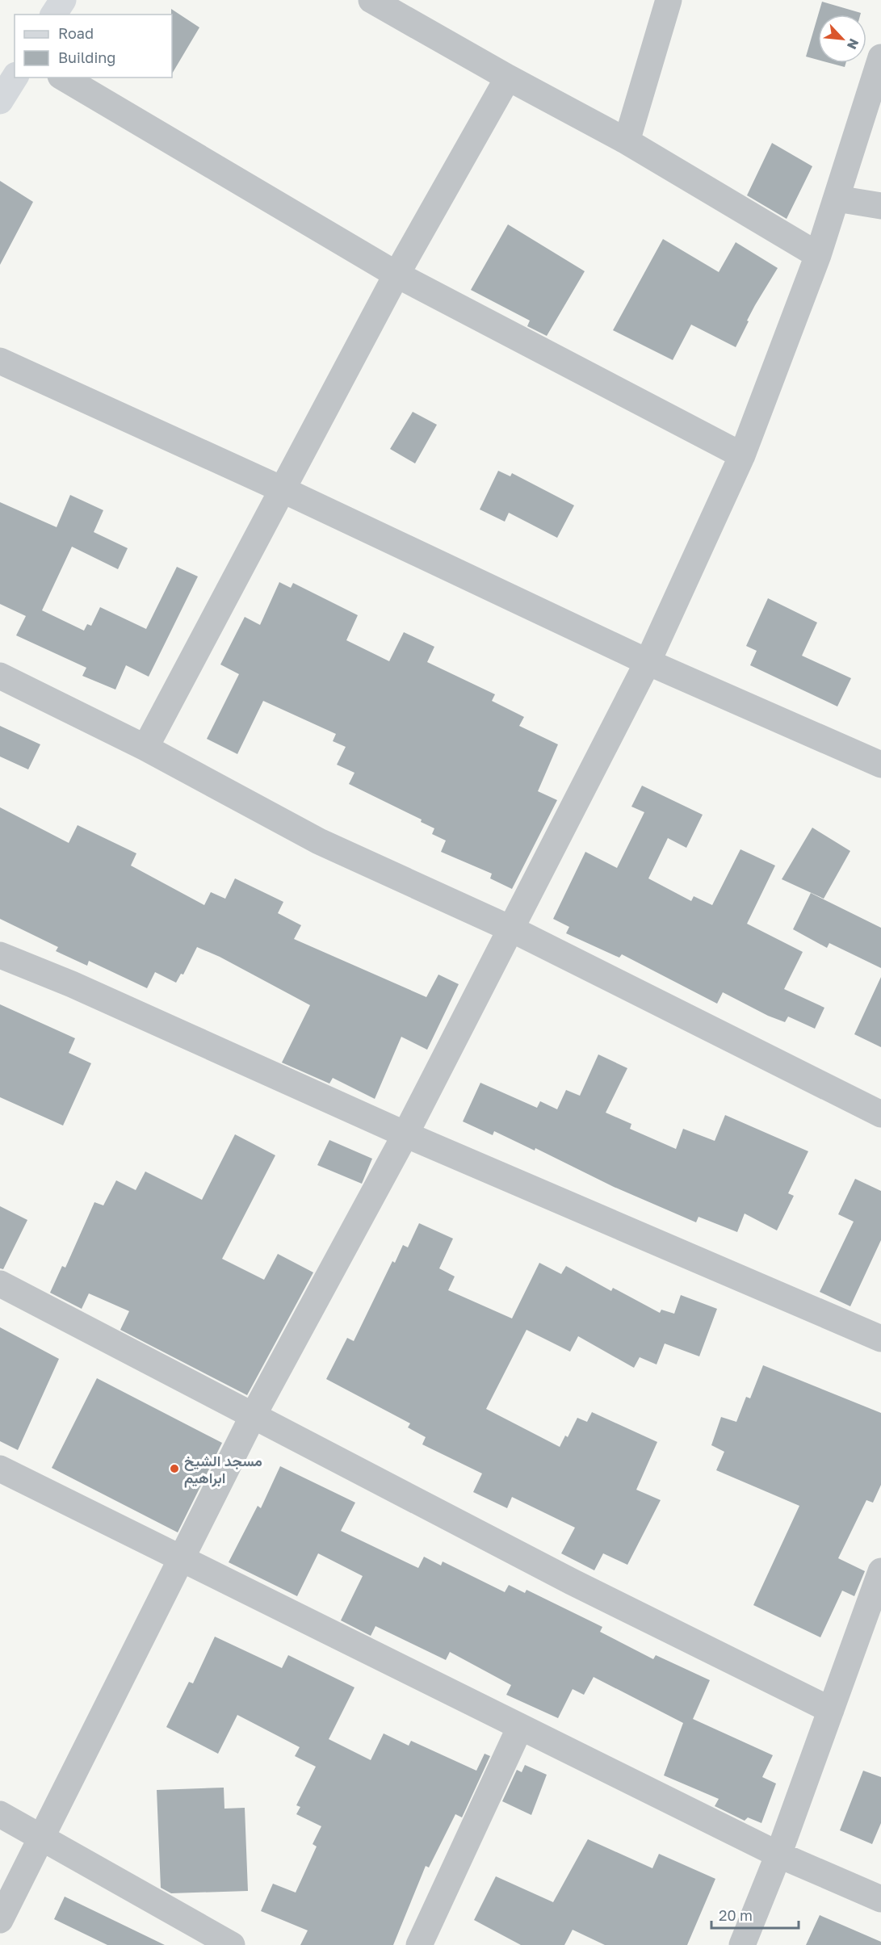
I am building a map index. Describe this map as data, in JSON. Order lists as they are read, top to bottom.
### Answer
{
  "places": ["مسجد الشيخ ابراهيم"],
  "legend": ["Road", "Building"],
  "scale_bar": "20 m",
  "north": "bottom right"
}
